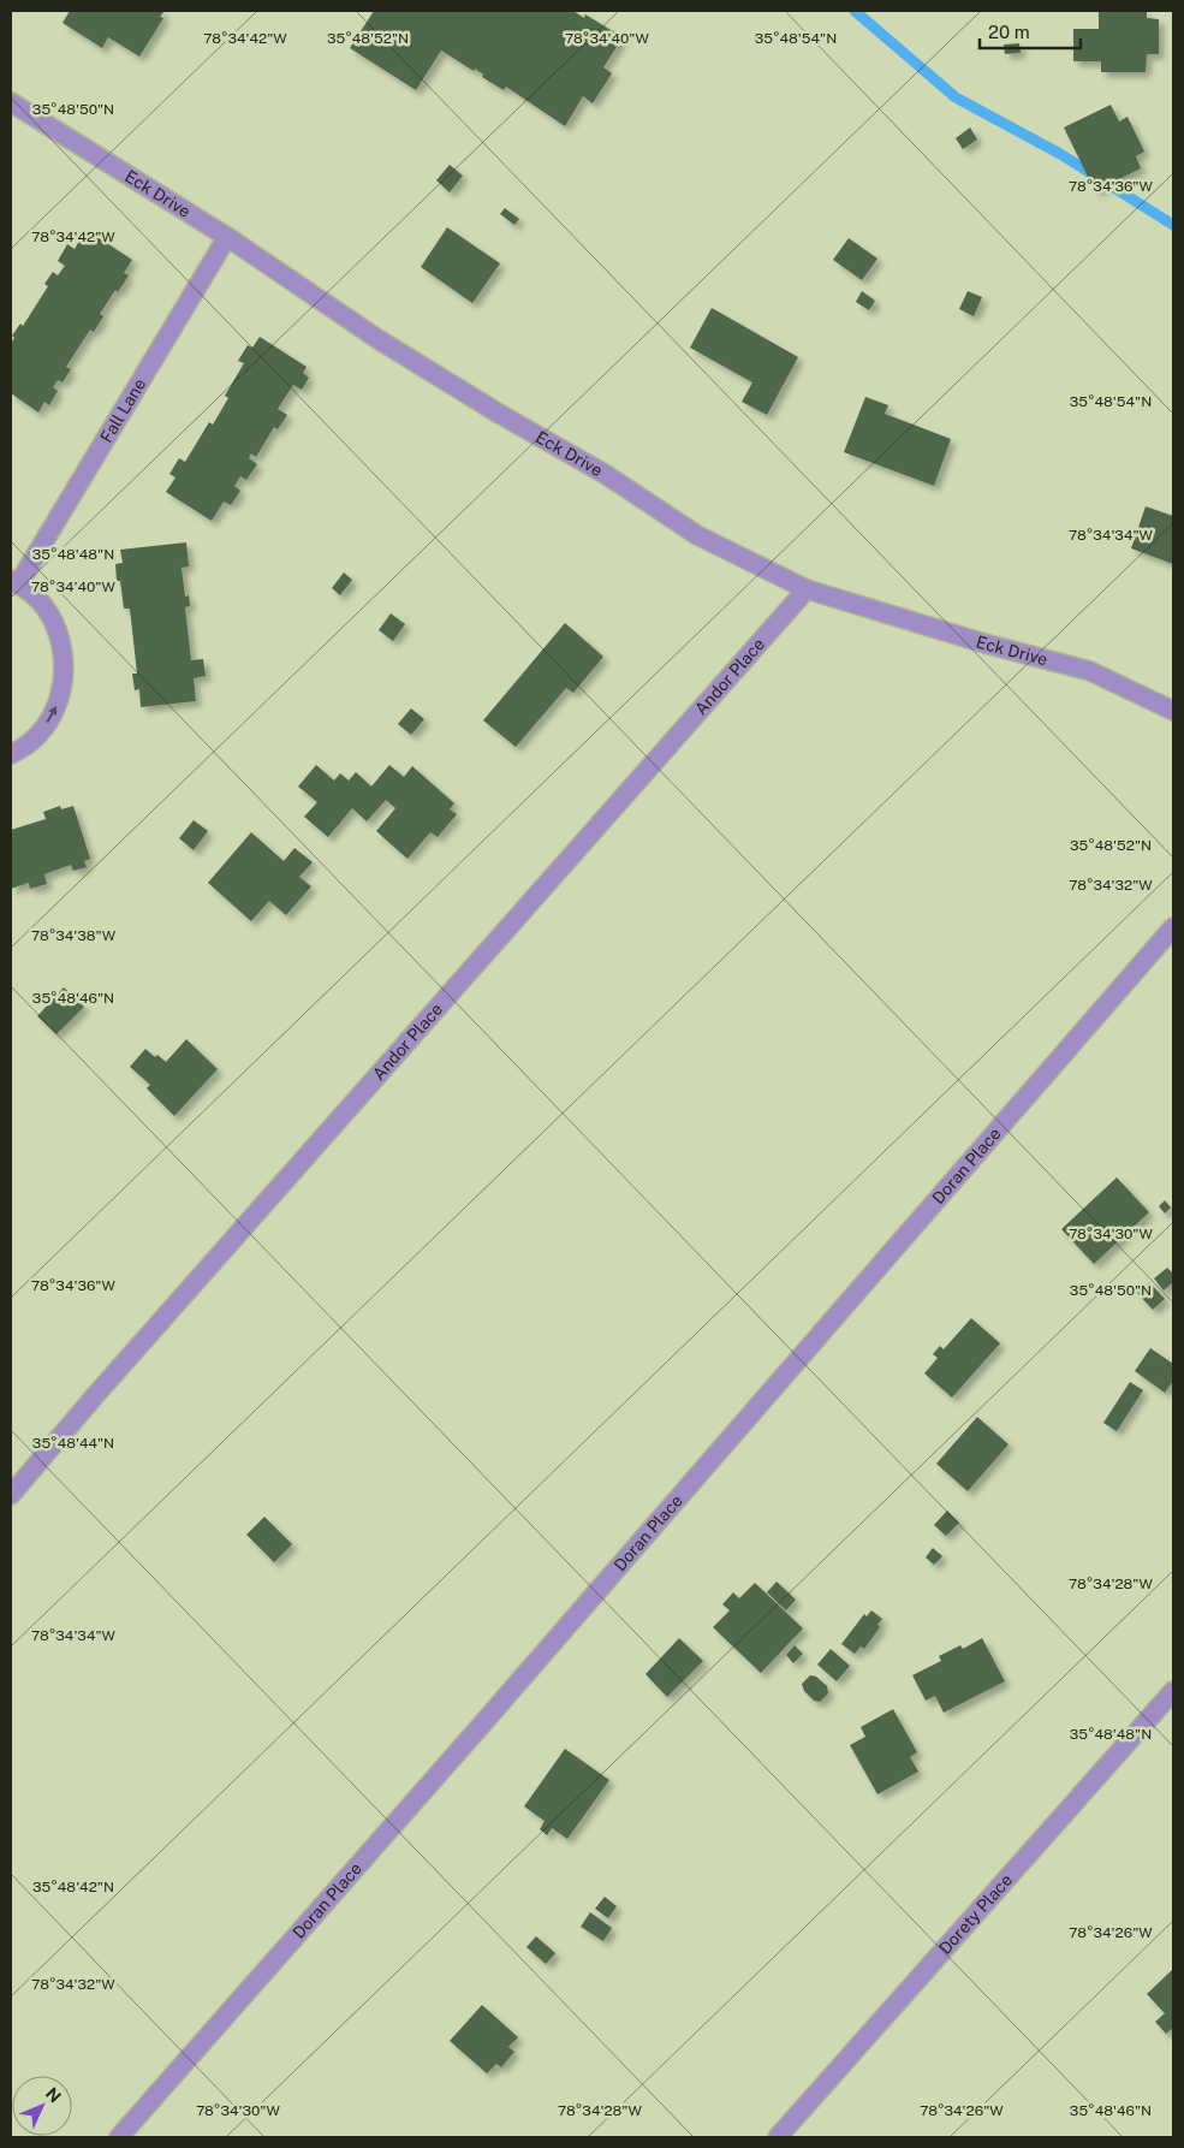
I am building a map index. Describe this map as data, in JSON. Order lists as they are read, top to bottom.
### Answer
{
  "streets": {
    "street": [
      "Eck Drive",
      "Fall Lane",
      "Andor Place",
      "Doran Place",
      "Dorety Place"
    ]
  },
  "crossings": [
    ["Eck Drive", "Fall Lane"],
    ["Eck Drive", "Andor Place"]
  ],
  "scale_bar": "20 m",
  "north": "top right",
  "coordinates": [
    "78°34'42\"W",
    "78°34'40\"W",
    "35°48'52\"N",
    "35°48'54\"N",
    "35°48'50\"N",
    "78°34'36\"W",
    "78°34'34\"W",
    "35°48'48\"N",
    "78°34'32\"W",
    "78°34'38\"W",
    "35°48'46\"N",
    "78°34'30\"W",
    "35°48'44\"N",
    "78°34'28\"W",
    "35°48'42\"N",
    "78°34'26\"W"
  ]
}
